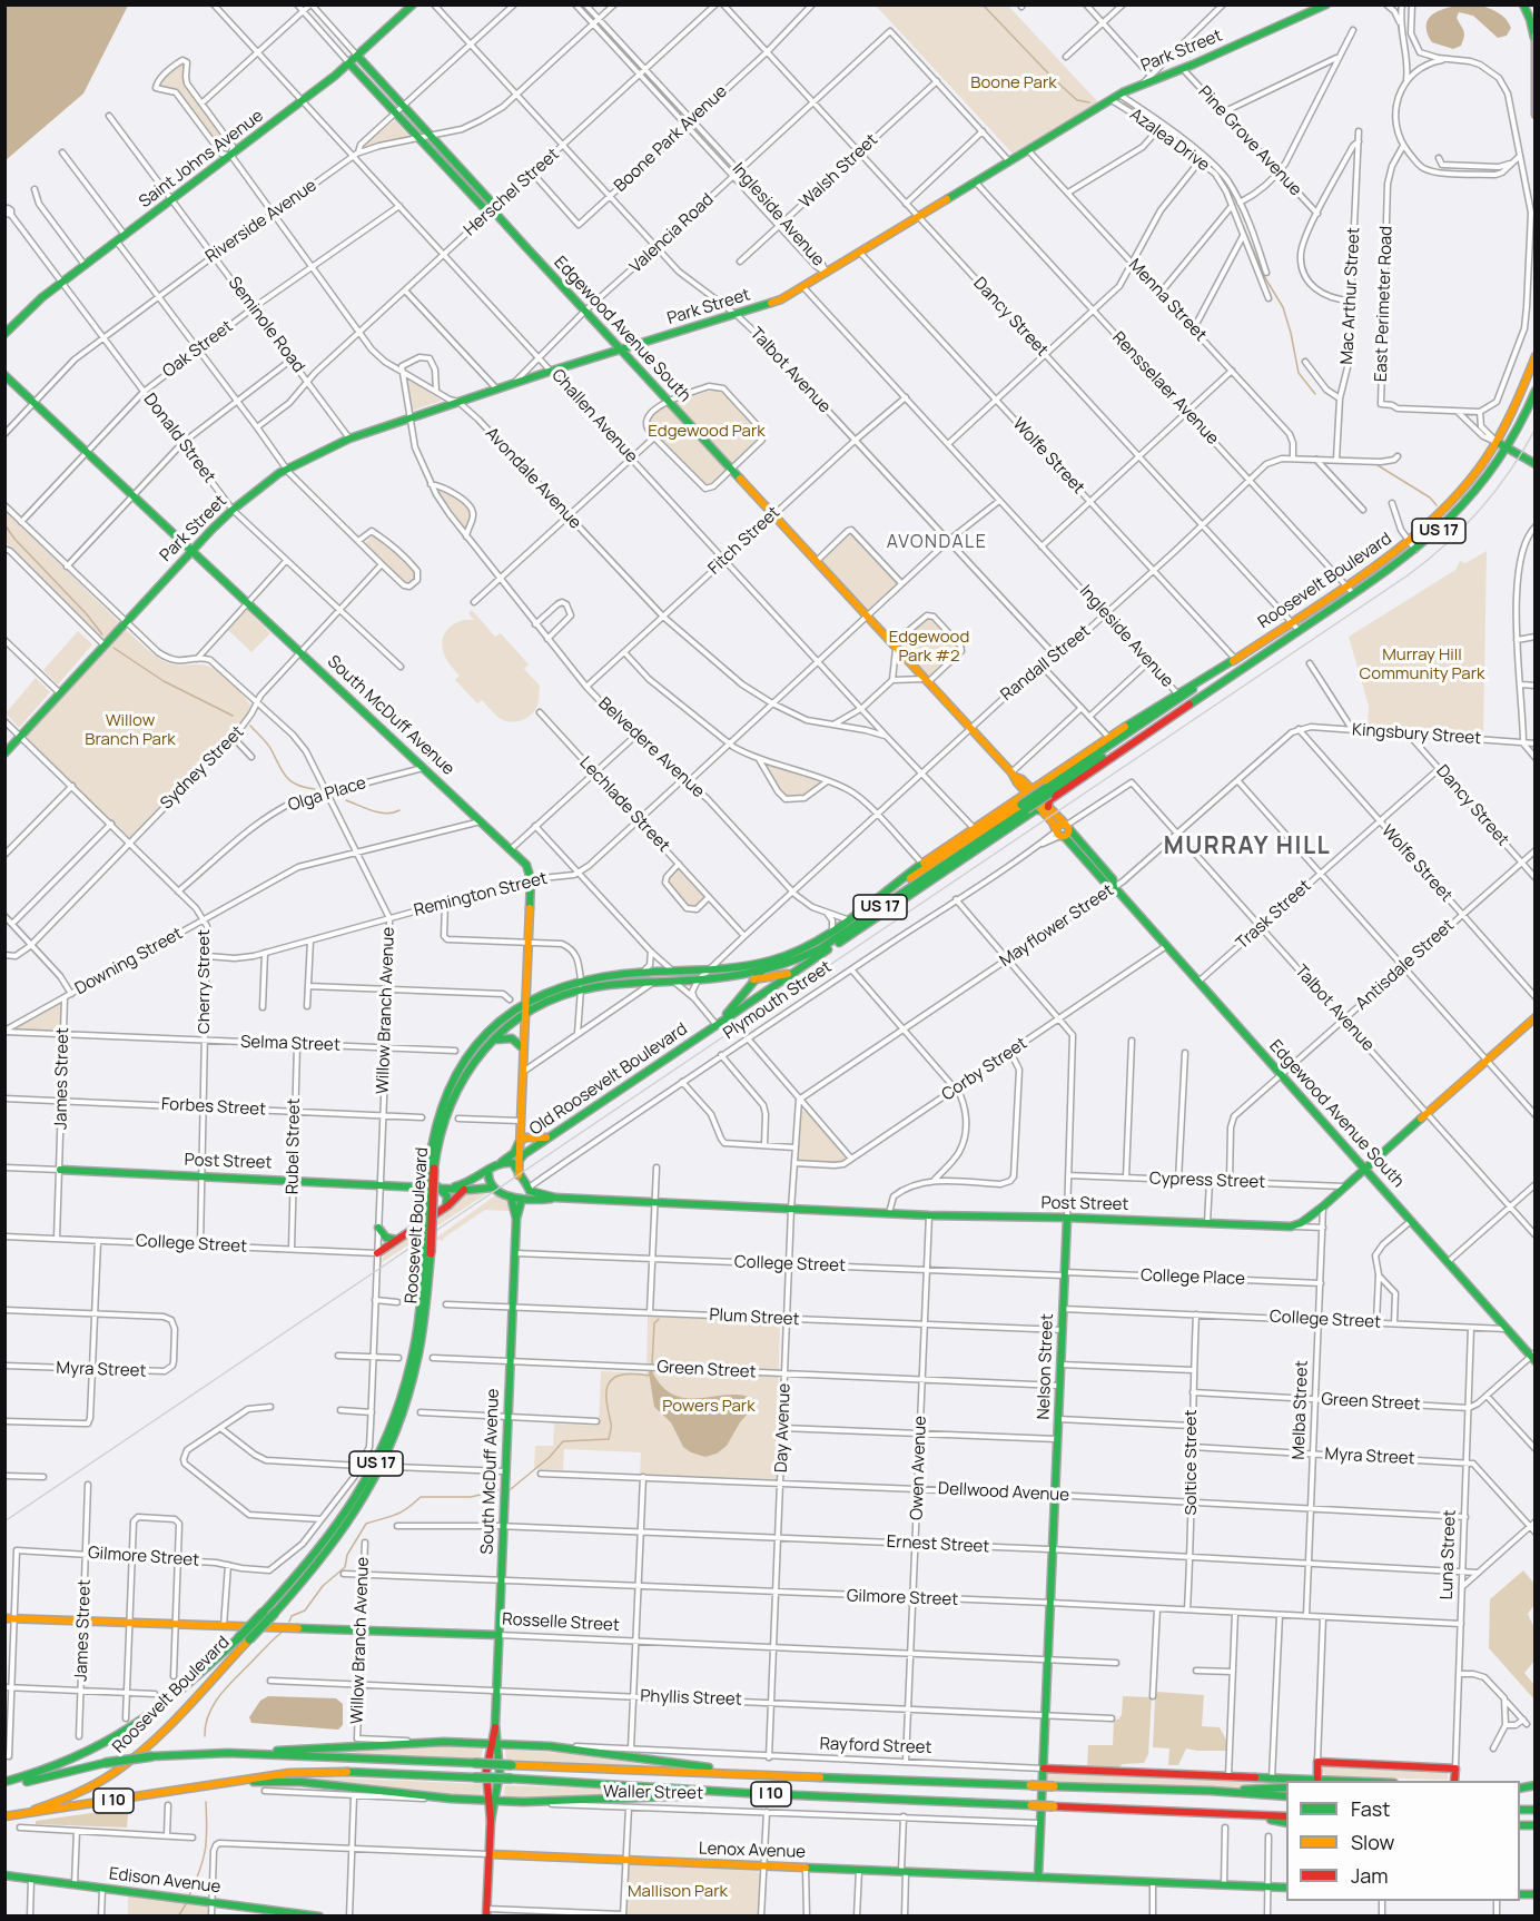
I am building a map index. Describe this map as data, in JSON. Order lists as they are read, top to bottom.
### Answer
{
  "streets": {
    "main road": [
      "Park Street",
      "Saint Johns Avenue",
      "Edgewood Avenue South",
      "US 17",
      "Roosevelt Boulevard",
      "South McDuff Avenue",
      "Old Roosevelt Boulevard",
      "Post Street",
      "Nelson Street",
      "Luna Street",
      "Rosselle Street",
      "Rayford Street",
      "Waller Street",
      "I 10",
      "Lenox Avenue",
      "Edison Avenue"
    ],
    "street": [
      "Boone Park Avenue",
      "Azalea Drive",
      "Pine Grove Avenue",
      "Walsh Street",
      "Herschel Street",
      "Ingleside Avenue",
      "Riverside Avenue",
      "Valencia Road",
      "Mac Arthur Street",
      "Menna Street",
      "East Perimeter Road",
      "Dancy Street",
      "Seminole Road",
      "Oak Street",
      "Talbot Avenue",
      "Rensselaer Avenue",
      "Challen Avenue",
      "Donald Street",
      "Wolfe Street",
      "Avondale Avenue",
      "Fitch Street",
      "Randall Street",
      "Kingsbury Street",
      "Belvedere Avenue",
      "Sydney Street",
      "Olga Place",
      "Lechlade Street",
      "Remington Street",
      "Trask Street",
      "Mayflower Street",
      "Downing Street",
      "Antisdale Street",
      "Cherry Street",
      "Plymouth Street",
      "Willow Branch Avenue",
      "Selma Street",
      "Corby Street",
      "James Street",
      "Forbes Street",
      "Rubel Street",
      "Cypress Street",
      "College Street",
      "College Place",
      "Plum Street",
      "Myra Street",
      "Green Street",
      "Melba Street",
      "Day Avenue",
      "Soltice Street",
      "Owen Avenue",
      "Dellwood Avenue",
      "Ernest Street",
      "Gilmore Street",
      "Phyllis Street"
    ]
  },
  "crossings": [
    ["Park Street", "Azalea Drive"],
    ["Park Street", "Pine Grove Avenue"],
    ["Park Street", "Ingleside Avenue"],
    ["Park Street", "Valencia Road"],
    ["Park Street", "Menna Street"],
    ["Park Street", "Dancy Street"],
    ["Park Street", "Seminole Road"],
    ["Park Street", "Edgewood Avenue South"],
    ["Park Street", "Talbot Avenue"],
    ["Park Street", "Rensselaer Avenue"],
    ["Park Street", "Challen Avenue"],
    ["Park Street", "Donald Street"],
    ["Park Street", "Wolfe Street"],
    ["Park Street", "Avondale Avenue"],
    ["Park Street", "South McDuff Avenue"],
    ["Park Street", "Belvedere Avenue"],
    ["Park Street", "Cherry Street"],
    ["Park Street", "Willow Branch Avenue"],
    ["Boone Park Avenue", "Herschel Street"],
    ["Boone Park Avenue", "Ingleside Avenue"],
    ["Boone Park Avenue", "Dancy Street"],
    ["Boone Park Avenue", "Talbot Avenue"],
    ["Saint Johns Avenue", "Seminole Road"],
    ["Saint Johns Avenue", "Edgewood Avenue South"],
    ["Saint Johns Avenue", "Challen Avenue"],
    ["Saint Johns Avenue", "Donald Street"],
    ["Saint Johns Avenue", "Avondale Avenue"],
    ["Walsh Street", "Ingleside Avenue"],
    ["Walsh Street", "Valencia Road"],
    ["Walsh Street", "Dancy Street"],
    ["Herschel Street", "Ingleside Avenue"],
    ["Herschel Street", "Seminole Road"],
    ["Herschel Street", "Edgewood Avenue South"],
    ["Herschel Street", "Talbot Avenue"],
    ["Herschel Street", "Challen Avenue"],
    ["Herschel Street", "Avondale Avenue"],
    ["Ingleside Avenue", "Valencia Road"],
    ["Ingleside Avenue", "Fitch Street"],
    ["Ingleside Avenue", "Randall Street"],
    ["Riverside Avenue", "Seminole Road"],
    ["Riverside Avenue", "Edgewood Avenue South"],
    ["Riverside Avenue", "Talbot Avenue"],
    ["Riverside Avenue", "Challen Avenue"],
    ["Riverside Avenue", "Donald Street"],
    ["Riverside Avenue", "Avondale Avenue"],
    ["Riverside Avenue", "South McDuff Avenue"],
    ["Valencia Road", "Dancy Street"],
    ["Valencia Road", "Edgewood Avenue South"],
    ["Valencia Road", "Talbot Avenue"],
    ["Valencia Road", "Challen Avenue"],
    ["Mac Arthur Street", "Randall Street"],
    ["Menna Street", "Randall Street"],
    ["Dancy Street", "Roosevelt Boulevard"],
    ["Dancy Street", "Randall Street"],
    ["Dancy Street", "Kingsbury Street"],
    ["Dancy Street", "Trask Street"],
    ["Dancy Street", "Antisdale Street"],
    ["Seminole Road", "Oak Street"],
    ["Edgewood Avenue South", "Fitch Street"],
    ["Edgewood Avenue South", "Randall Street"],
    ["Edgewood Avenue South", "Trask Street"],
    ["Edgewood Avenue South", "Mayflower Street"],
    ["Edgewood Avenue South", "Antisdale Street"],
    ["Edgewood Avenue South", "Plymouth Street"],
    ["Edgewood Avenue South", "Corby Street"],
    ["Edgewood Avenue South", "College Street"],
    ["Oak Street", "Challen Avenue"],
    ["Oak Street", "Donald Street"],
    ["Oak Street", "Avondale Avenue"],
    ["Oak Street", "South McDuff Avenue"],
    ["Oak Street", "Willow Branch Avenue"],
    ["Talbot Avenue", "Fitch Street"],
    ["Talbot Avenue", "Randall Street"],
    ["Talbot Avenue", "Trask Street"],
    ["Talbot Avenue", "Mayflower Street"],
    ["Talbot Avenue", "Antisdale Street"],
    ["Talbot Avenue", "Plymouth Street"],
    ["Rensselaer Avenue", "Roosevelt Boulevard"],
    ["Rensselaer Avenue", "Randall Street"],
    ["Challen Avenue", "Avondale Avenue"],
    ["Challen Avenue", "Fitch Street"],
    ["Challen Avenue", "Randall Street"],
    ["Donald Street", "Sydney Street"],
    ["Wolfe Street", "US 17"],
    ["Wolfe Street", "Roosevelt Boulevard"],
    ["Wolfe Street", "Randall Street"],
    ["Wolfe Street", "Kingsbury Street"],
    ["Wolfe Street", "Trask Street"],
    ["Wolfe Street", "Mayflower Street"],
    ["Wolfe Street", "Antisdale Street"],
    ["Avondale Avenue", "Fitch Street"],
    ["Avondale Avenue", "Belvedere Avenue"],
    ["US 17", "Roosevelt Boulevard"],
    ["Fitch Street", "Belvedere Avenue"],
    ["Roosevelt Boulevard", "Randall Street"],
    ["Roosevelt Boulevard", "Belvedere Avenue"],
    ["Roosevelt Boulevard", "I 10"],
    ["Randall Street", "Belvedere Avenue"],
    ["Randall Street", "Lechlade Street"],
    ["South McDuff Avenue", "Sydney Street"],
    ["South McDuff Avenue", "Olga Place"],
    ["South McDuff Avenue", "Remington Street"],
    ["South McDuff Avenue", "Downing Street"],
    ["South McDuff Avenue", "Post Street"],
    ["South McDuff Avenue", "College Street"],
    ["South McDuff Avenue", "Plum Street"],
    ["South McDuff Avenue", "Green Street"],
    ["South McDuff Avenue", "Ernest Street"],
    ["South McDuff Avenue", "Gilmore Street"],
    ["South McDuff Avenue", "Rosselle Street"],
    ["South McDuff Avenue", "Phyllis Street"],
    ["South McDuff Avenue", "Rayford Street"],
    ["South McDuff Avenue", "Waller Street"],
    ["South McDuff Avenue", "Lenox Avenue"],
    ["Kingsbury Street", "Mayflower Street"],
    ["Sydney Street", "Cherry Street"],
    ["Sydney Street", "Willow Branch Avenue"],
    ["Olga Place", "Cherry Street"],
    ["Olga Place", "Willow Branch Avenue"],
    ["Remington Street", "Cherry Street"],
    ["Remington Street", "Willow Branch Avenue"],
    ["Mayflower Street", "Nelson Street"],
    ["Mayflower Street", "Day Avenue"],
    ["Downing Street", "Cherry Street"],
    ["Downing Street", "Willow Branch Avenue"],
    ["Downing Street", "Selma Street"],
    ["Downing Street", "James Street"],
    ["Antisdale Street", "Cypress Street"],
    ["Cherry Street", "Selma Street"],
    ["Cherry Street", "Forbes Street"],
    ["Cherry Street", "Post Street"],
    ["Cherry Street", "College Street"],
    ["Plymouth Street", "Post Street"],
    ["Plymouth Street", "Nelson Street"],
    ["Willow Branch Avenue", "Selma Street"],
    ["Willow Branch Avenue", "Forbes Street"],
    ["Willow Branch Avenue", "Post Street"],
    ["Willow Branch Avenue", "College Street"],
    ["Willow Branch Avenue", "Gilmore Street"],
    ["Willow Branch Avenue", "Rosselle Street"],
    ["Willow Branch Avenue", "Phyllis Street"],
    ["Willow Branch Avenue", "Rayford Street"],
    ["Selma Street", "James Street"],
    ["Selma Street", "Rubel Street"],
    ["Corby Street", "Nelson Street"],
    ["Corby Street", "Day Avenue"],
    ["James Street", "Forbes Street"],
    ["James Street", "Post Street"],
    ["James Street", "College Street"],
    ["James Street", "Gilmore Street"],
    ["James Street", "Rosselle Street"],
    ["Forbes Street", "Rubel Street"],
    ["Rubel Street", "Post Street"],
    ["Rubel Street", "College Street"],
    ["Post Street", "Nelson Street"],
    ["Post Street", "Day Avenue"],
    ["Post Street", "Owen Avenue"],
    ["Cypress Street", "Nelson Street"],
    ["College Street", "College Place"],
    ["College Street", "Nelson Street"],
    ["College Street", "Melba Street"],
    ["College Street", "Day Avenue"],
    ["College Street", "Soltice Street"],
    ["College Street", "Owen Avenue"],
    ["College Street", "Luna Street"],
    ["College Place", "Nelson Street"],
    ["College Place", "Melba Street"],
    ["Plum Street", "Nelson Street"],
    ["Plum Street", "Day Avenue"],
    ["Plum Street", "Owen Avenue"],
    ["Nelson Street", "Green Street"],
    ["Nelson Street", "Dellwood Avenue"],
    ["Nelson Street", "Ernest Street"],
    ["Nelson Street", "Gilmore Street"],
    ["Nelson Street", "Rosselle Street"],
    ["Nelson Street", "Phyllis Street"],
    ["Nelson Street", "Rayford Street"],
    ["Nelson Street", "Waller Street"],
    ["Nelson Street", "Lenox Avenue"],
    ["Myra Street", "Melba Street"],
    ["Myra Street", "Soltice Street"],
    ["Myra Street", "Luna Street"],
    ["Green Street", "Melba Street"],
    ["Green Street", "Day Avenue"],
    ["Green Street", "Soltice Street"],
    ["Green Street", "Owen Avenue"],
    ["Green Street", "Luna Street"],
    ["Melba Street", "Dellwood Avenue"],
    ["Melba Street", "Ernest Street"],
    ["Melba Street", "Gilmore Street"],
    ["Day Avenue", "Dellwood Avenue"],
    ["Day Avenue", "Ernest Street"],
    ["Day Avenue", "Gilmore Street"],
    ["Day Avenue", "Rosselle Street"],
    ["Day Avenue", "Phyllis Street"],
    ["Day Avenue", "Rayford Street"],
    ["Soltice Street", "Dellwood Avenue"],
    ["Soltice Street", "Ernest Street"],
    ["Soltice Street", "Gilmore Street"],
    ["Owen Avenue", "Dellwood Avenue"],
    ["Owen Avenue", "Ernest Street"],
    ["Owen Avenue", "Gilmore Street"],
    ["Owen Avenue", "Rosselle Street"],
    ["Owen Avenue", "Phyllis Street"],
    ["Owen Avenue", "Rayford Street"],
    ["Dellwood Avenue", "Luna Street"],
    ["Ernest Street", "Luna Street"],
    ["Luna Street", "Gilmore Street"],
    ["Gilmore Street", "Rosselle Street"],
    ["Lenox Avenue", "Edison Avenue"]
  ],
  "districts": ["AVONDALE", "MURRAY HILL"],
  "parks": [
    "Boone Park",
    "Edgewood Park",
    "Edgewood Park #2",
    "Murray Hill Community Park",
    "Willow Branch Park",
    "Powers Park",
    "Mallison Park"
  ],
  "legend": ["Fast", "Slow", "Jam"]
}
